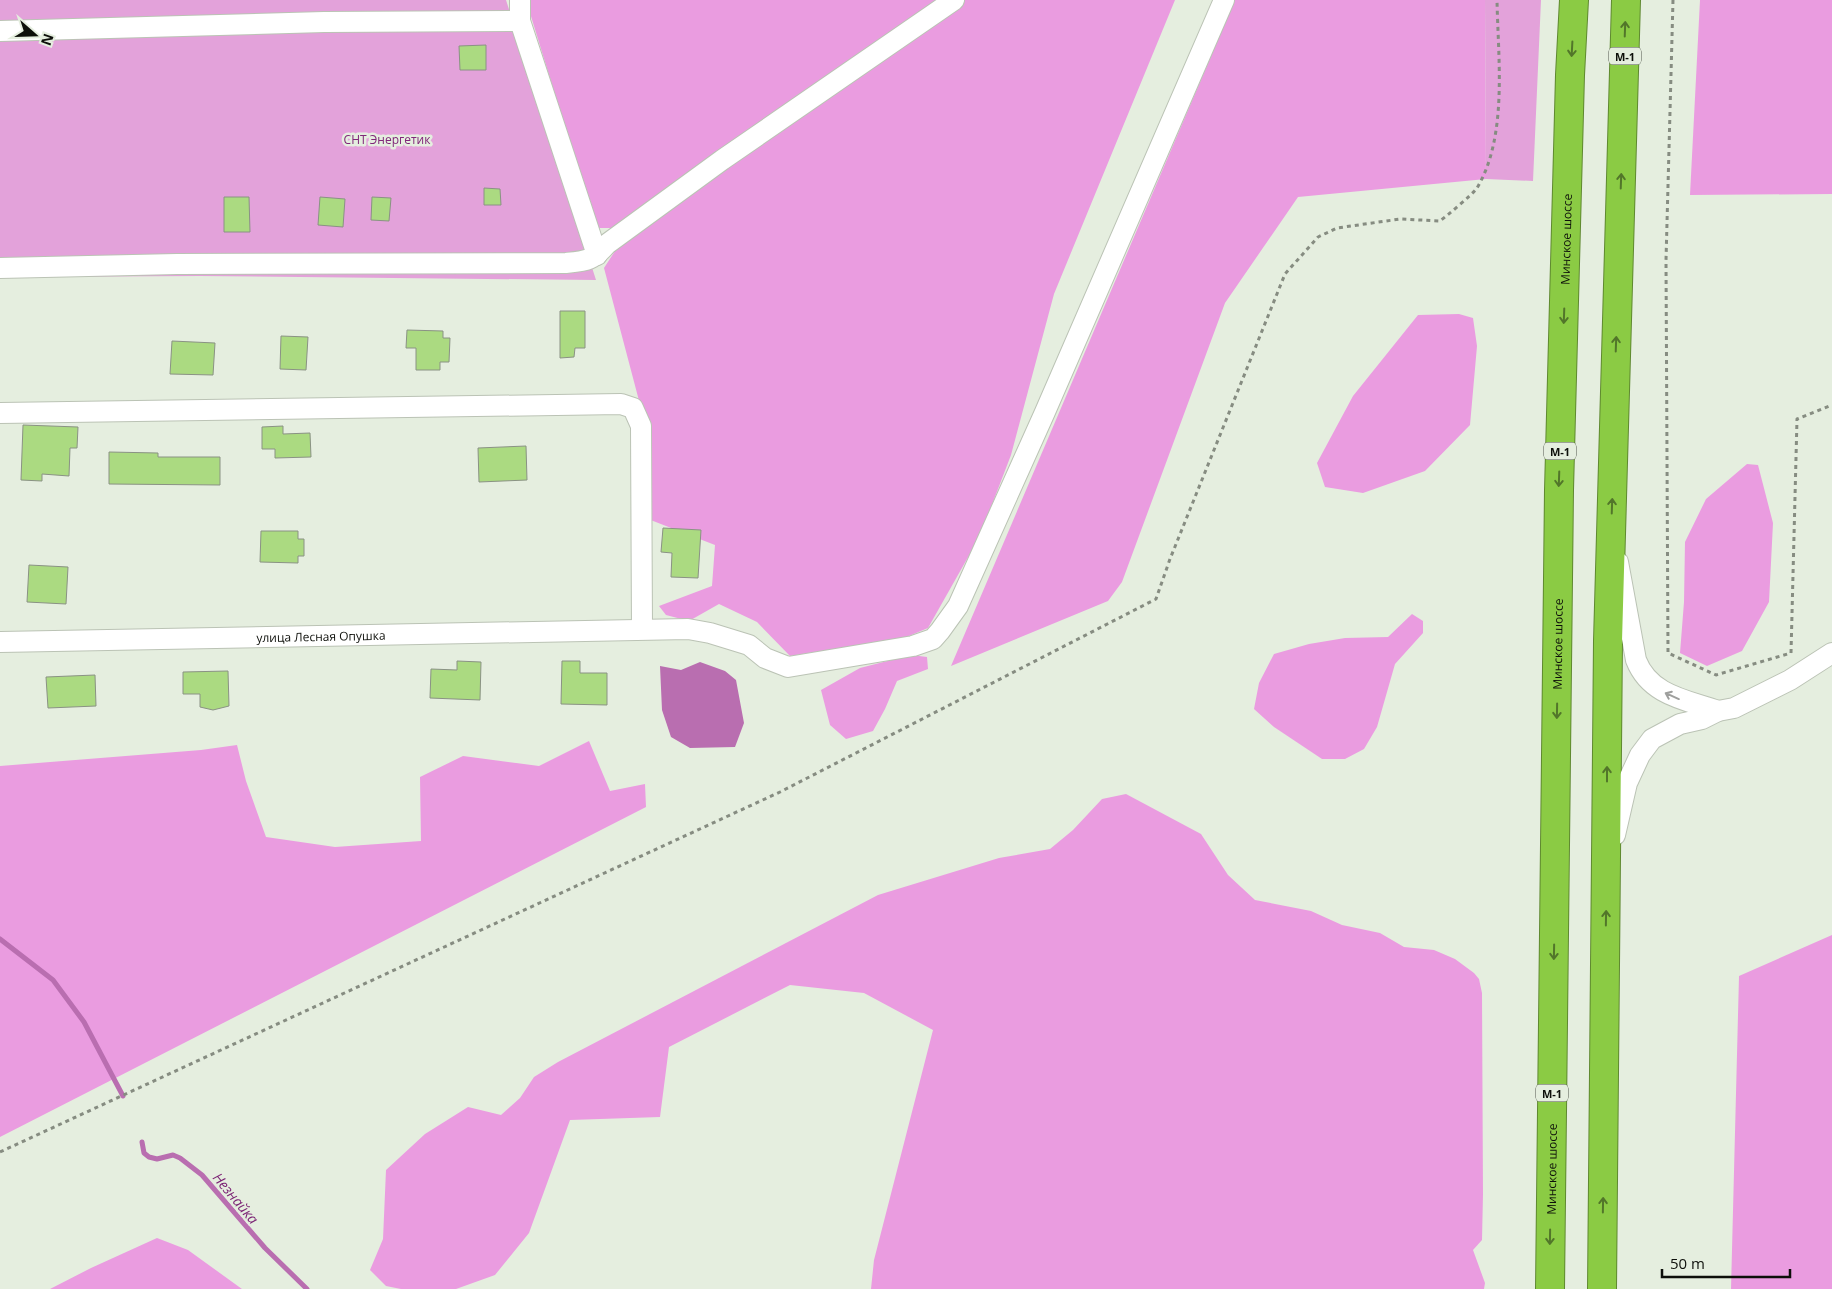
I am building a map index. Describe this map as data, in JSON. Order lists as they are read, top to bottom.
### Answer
{
  "streets": {
    "highway": ["М-1", "Минское шоссе"],
    "street": ["улица Лесная Опушка"]
  },
  "water": ["Незнайка"],
  "parks": ["СНТ Энергетик"],
  "scale_bar": "50 m",
  "north": "right"
}
